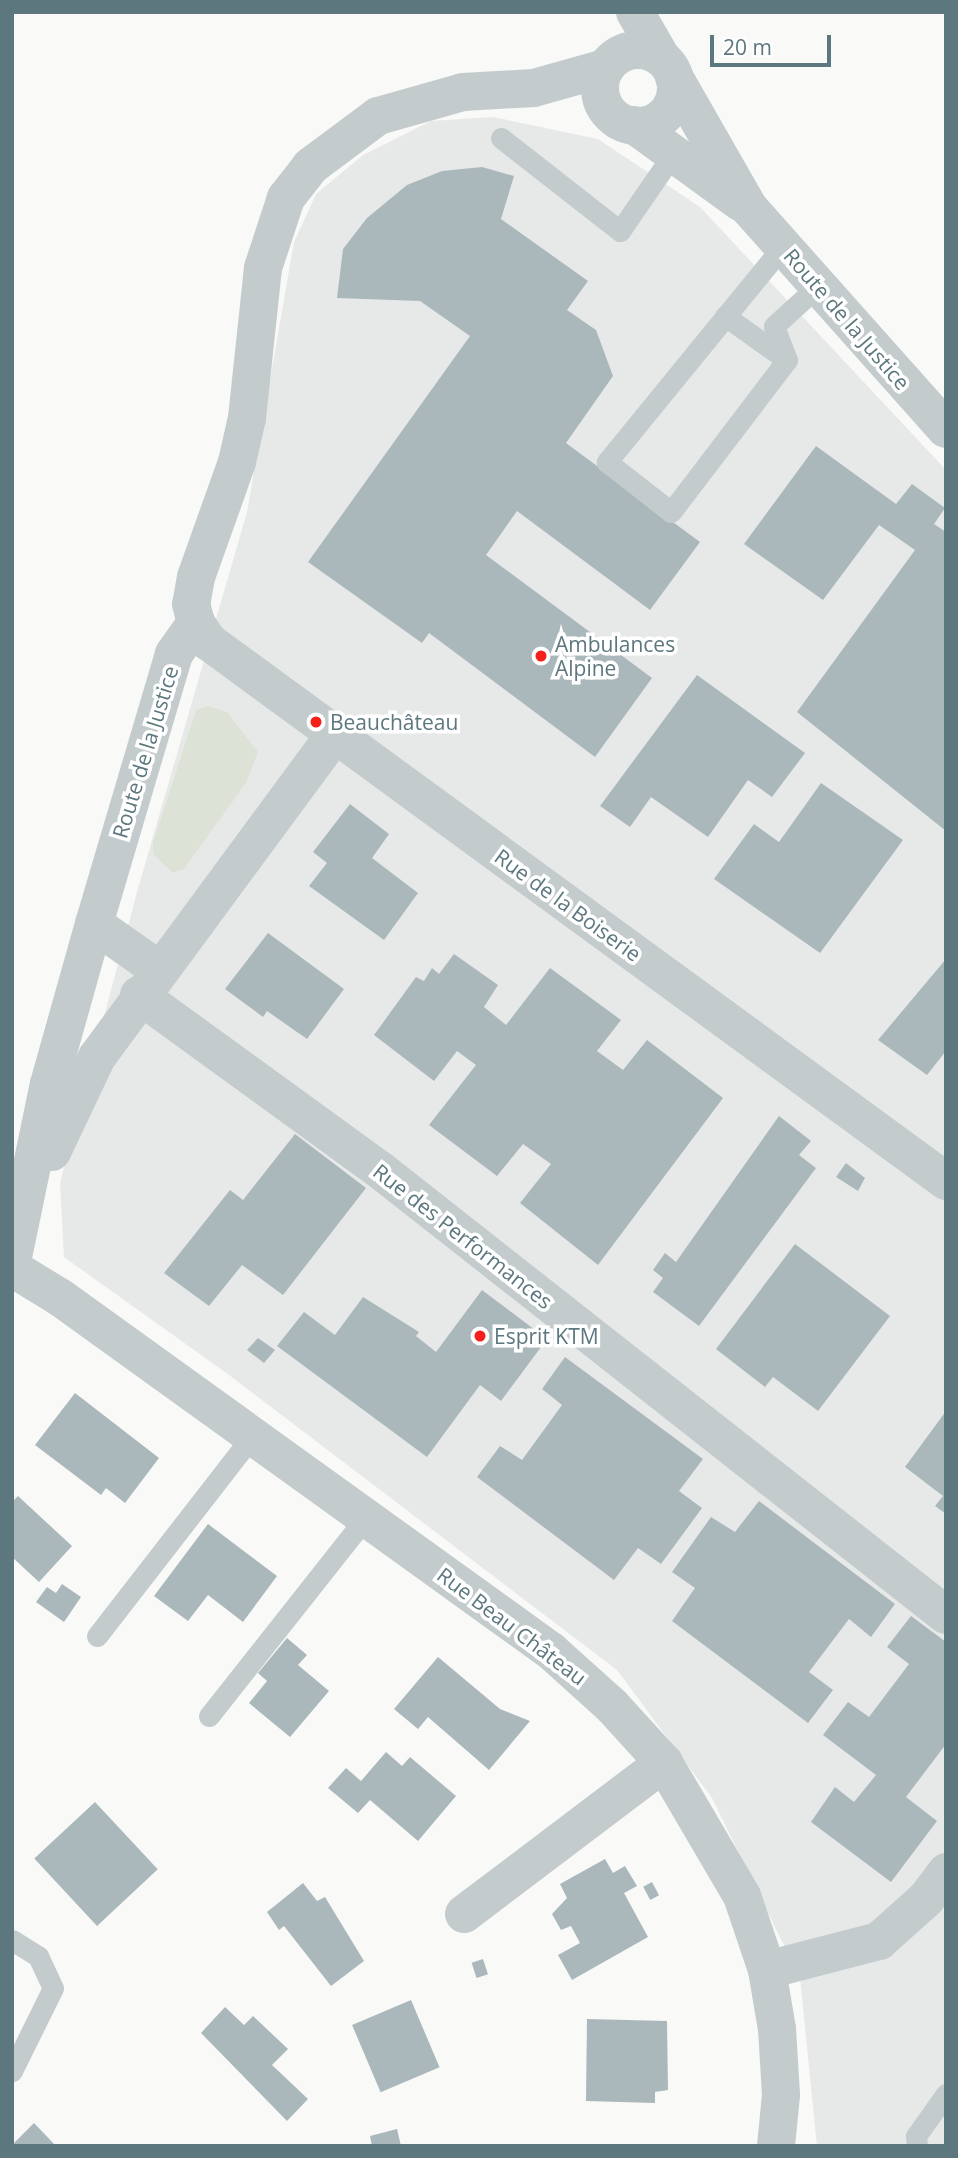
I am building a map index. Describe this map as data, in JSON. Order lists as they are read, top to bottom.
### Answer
{
  "streets": {
    "street": [
      "Route de la Justice",
      "Rue de la Boiserie",
      "Rue des Performances",
      "Rue Beau Château"
    ]
  },
  "crossings": [
    ["Route de la Justice", "Rue de la Boiserie"],
    ["Route de la Justice", "Rue des Performances"],
    ["Route de la Justice", "Rue Beau Château"]
  ],
  "places": ["Ambulances Alpine", "Beauchâteau", "Esprit KTM"],
  "scale_bar": "20 m"
}
